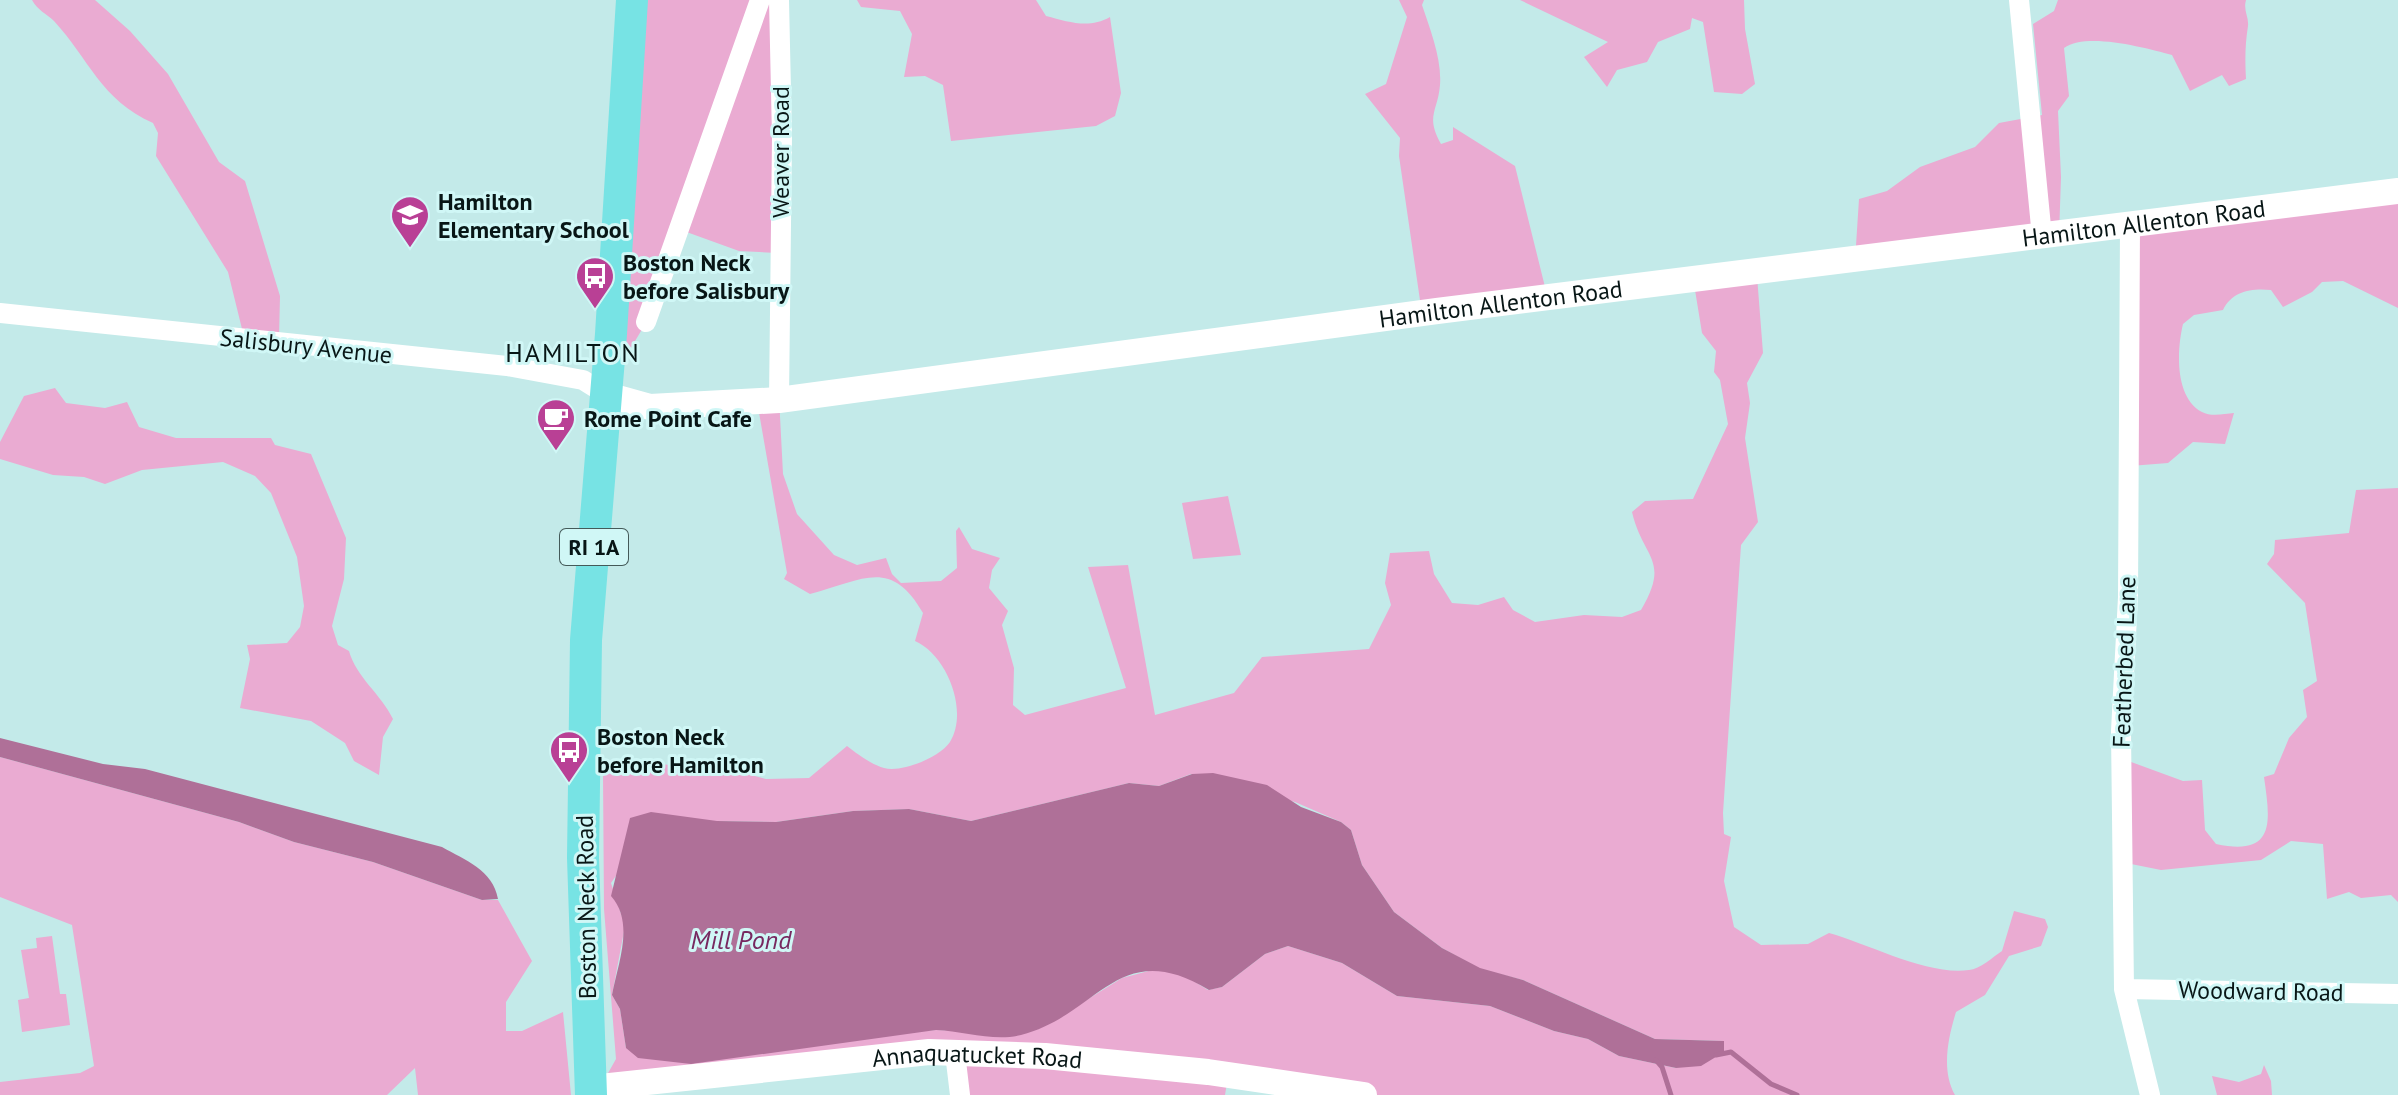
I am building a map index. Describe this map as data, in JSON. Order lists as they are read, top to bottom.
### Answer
{
  "streets": {
    "main road": ["RI 1A", "Boston Neck Road"],
    "street": [
      "Weaver Road",
      "Hamilton Allenton Road",
      "Salisbury Avenue",
      "Featherbed Lane",
      "Woodward Road",
      "Annaquatucket Road"
    ]
  },
  "crossings": [
    ["Weaver Road", "Hamilton Allenton Road"],
    ["Hamilton Allenton Road", "Salisbury Avenue"],
    ["Hamilton Allenton Road", "Featherbed Lane"],
    ["Hamilton Allenton Road", "Boston Neck Road"],
    ["Salisbury Avenue", "Boston Neck Road"],
    ["Featherbed Lane", "Woodward Road"],
    ["Boston Neck Road", "Annaquatucket Road"]
  ],
  "districts": ["HAMILTON"],
  "water": ["Mill Pond"],
  "places": {
    "school or university": ["Hamilton Elementary School"],
    "bus stop": ["Boston Neck before Salisbury", "Boston Neck before Hamilton"],
    "cafe": ["Rome Point Cafe"]
  }
}
